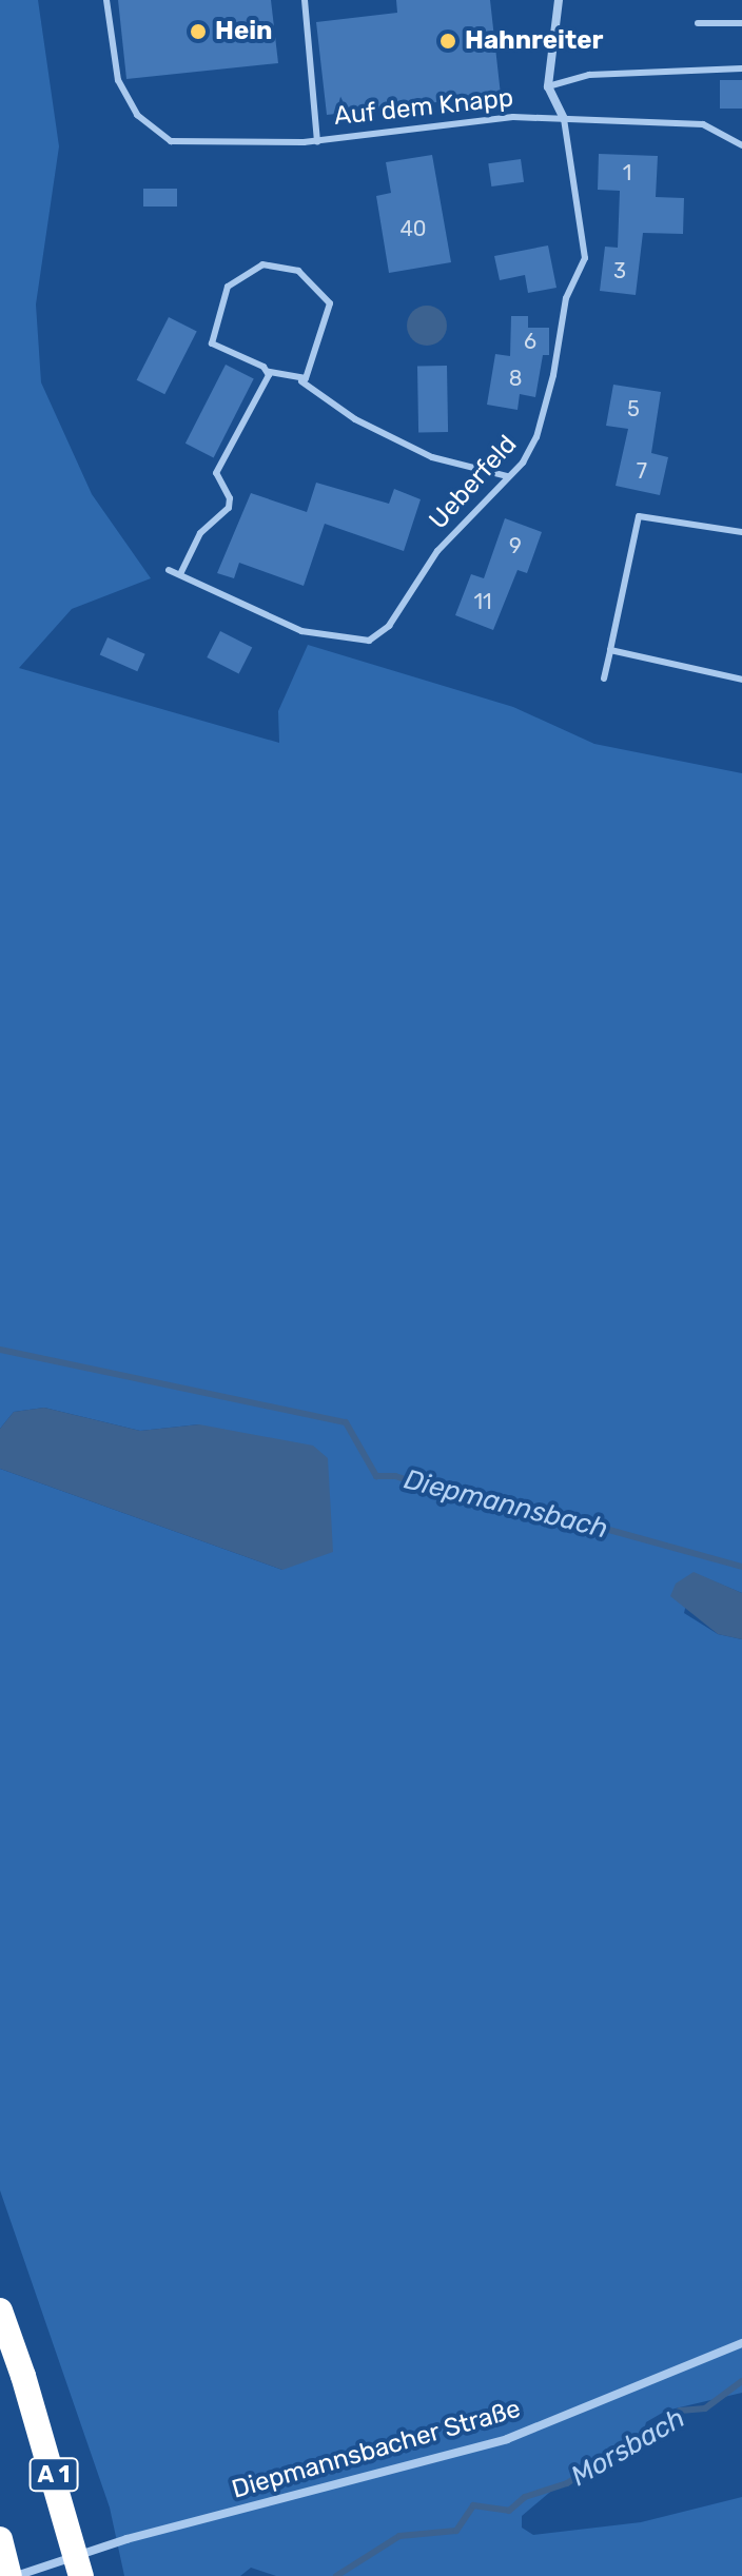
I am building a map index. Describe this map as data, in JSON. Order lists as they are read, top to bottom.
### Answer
{
  "streets": {
    "highway": ["A 1"],
    "street": ["Auf dem Knapp", "Diepmannsbacher Straße"],
    "lane": ["Ueberfeld"]
  },
  "crossings": [
    ["Auf dem Knapp", "Ueberfeld"]
  ],
  "water": ["Diepmannsbach", "Morsbach"],
  "places": ["Hein", "Hahnreiter"],
  "house_numbers": [
    "1",
    "40",
    "3",
    "6",
    "8",
    "5",
    "7",
    "9",
    "11"
  ]
}
